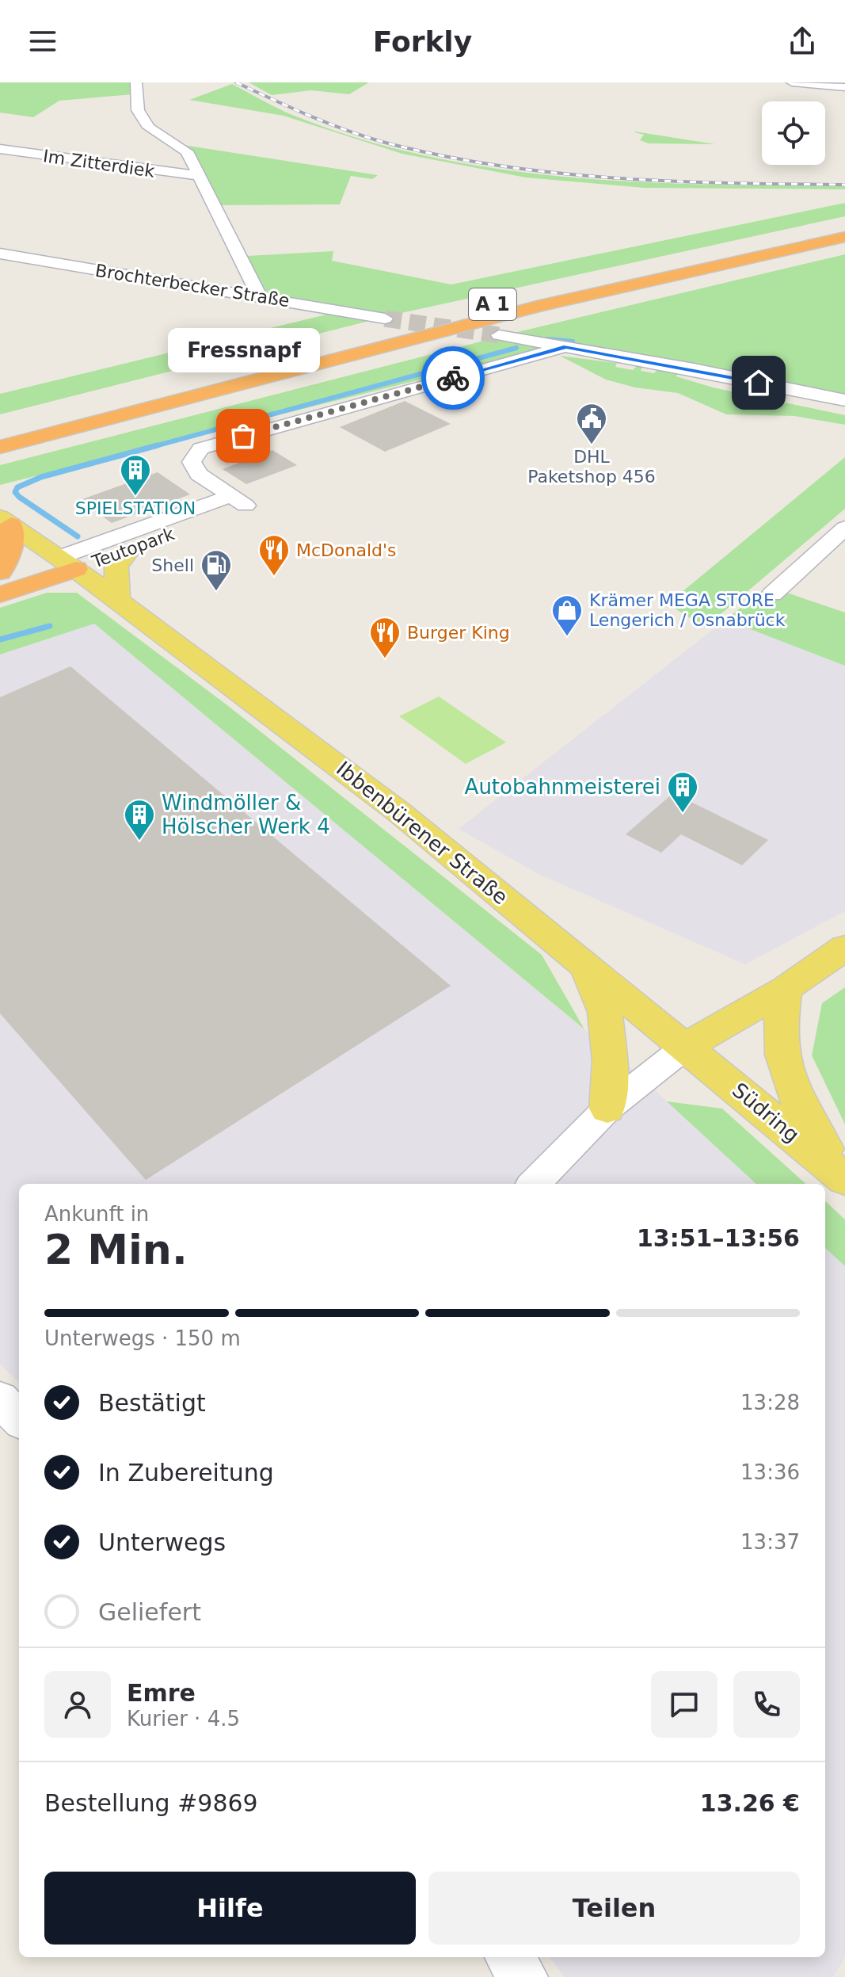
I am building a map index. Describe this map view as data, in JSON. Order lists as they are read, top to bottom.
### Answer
{
  "streets": {
    "highway": ["A 1"],
    "main road": ["Ibbenbürener Straße", "Südring"],
    "street": ["Im Zitterdiek", "Brochterbecker Straße", "Teutopark"]
  },
  "crossings": [
    ["Teutopark", "Ibbenbürener Straße"],
    ["Ibbenbürener Straße", "Südring"]
  ],
  "places": {
    "other": ["Fressnapf"],
    "public building": ["DHL Paketshop 456"],
    "building": ["SPIELSTATION", "Autobahnmeisterei", "Windmöller & Hölscher Werk 4"],
    "restaurant": ["McDonald's", "Burger King"],
    "fuel station": ["Shell"],
    "shop": ["Krämer MEGA STORE Lengerich / Osnabrück"]
  },
  "page": {
    "header": "Forkly",
    "bubble": "Fressnapf",
    "heading": ["2 Min.", "Ankunft in", "13:51–13:56"],
    "panel": [
      "Emre",
      "Kurier · 4.5",
      "Bestellung #9869",
      "13.26 €"
    ],
    "bar": "Unterwegs · 150 m",
    "list": [
      ["Bestätigt", "13:28"],
      ["In Zubereitung", "13:36"],
      ["Unterwegs", "13:37"],
      "Geliefert"
    ],
    "buttons": ["Hilfe", "Teilen"]
  }
}
